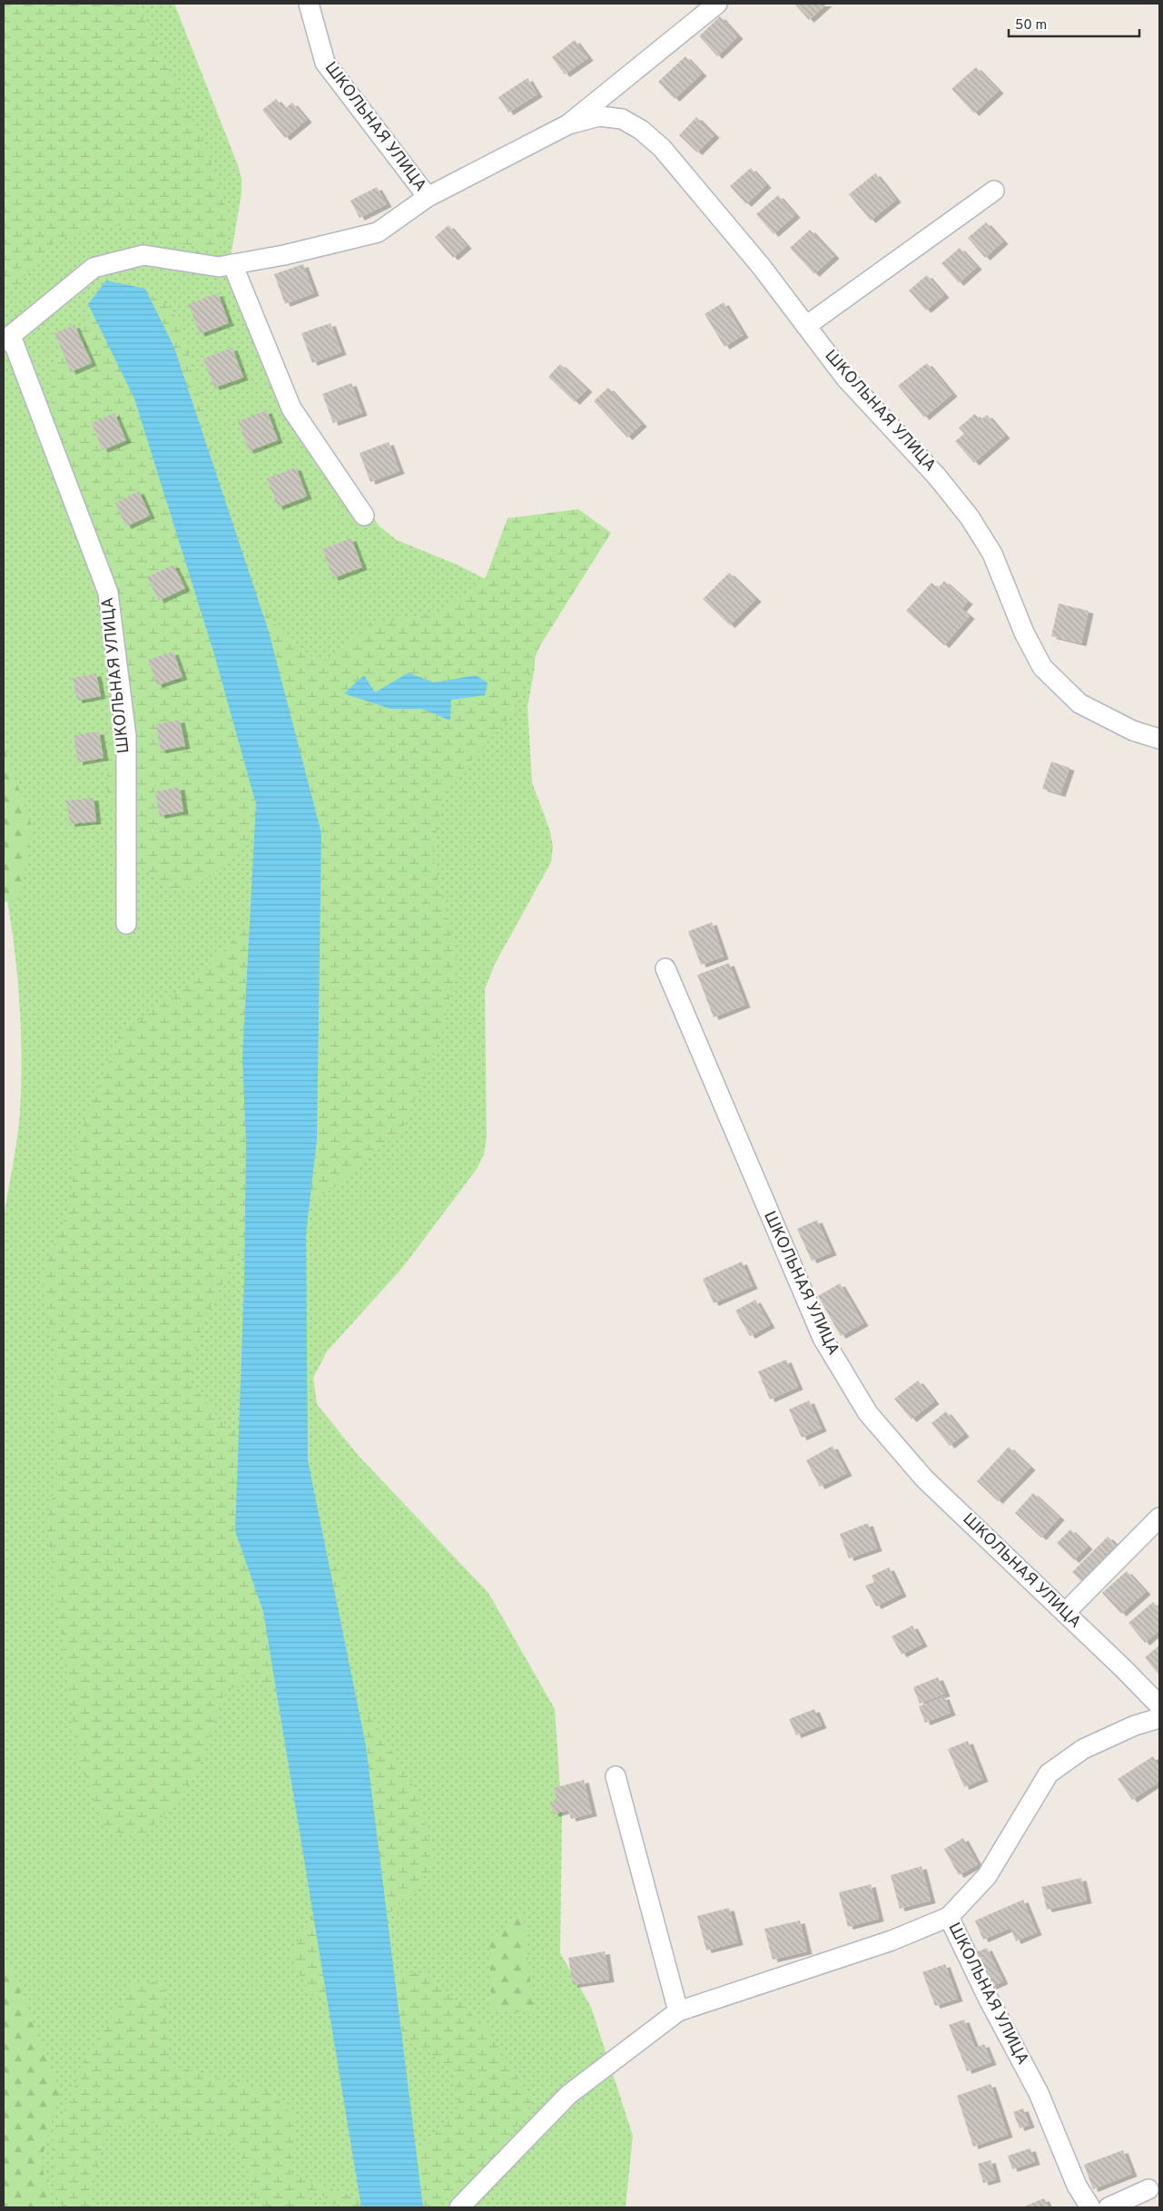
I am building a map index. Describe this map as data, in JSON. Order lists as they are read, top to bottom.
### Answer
{
  "streets": {
    "street": ["ШКОЛЬНАЯ УЛИЦА"]
  },
  "scale_bar": "50 m"
}
